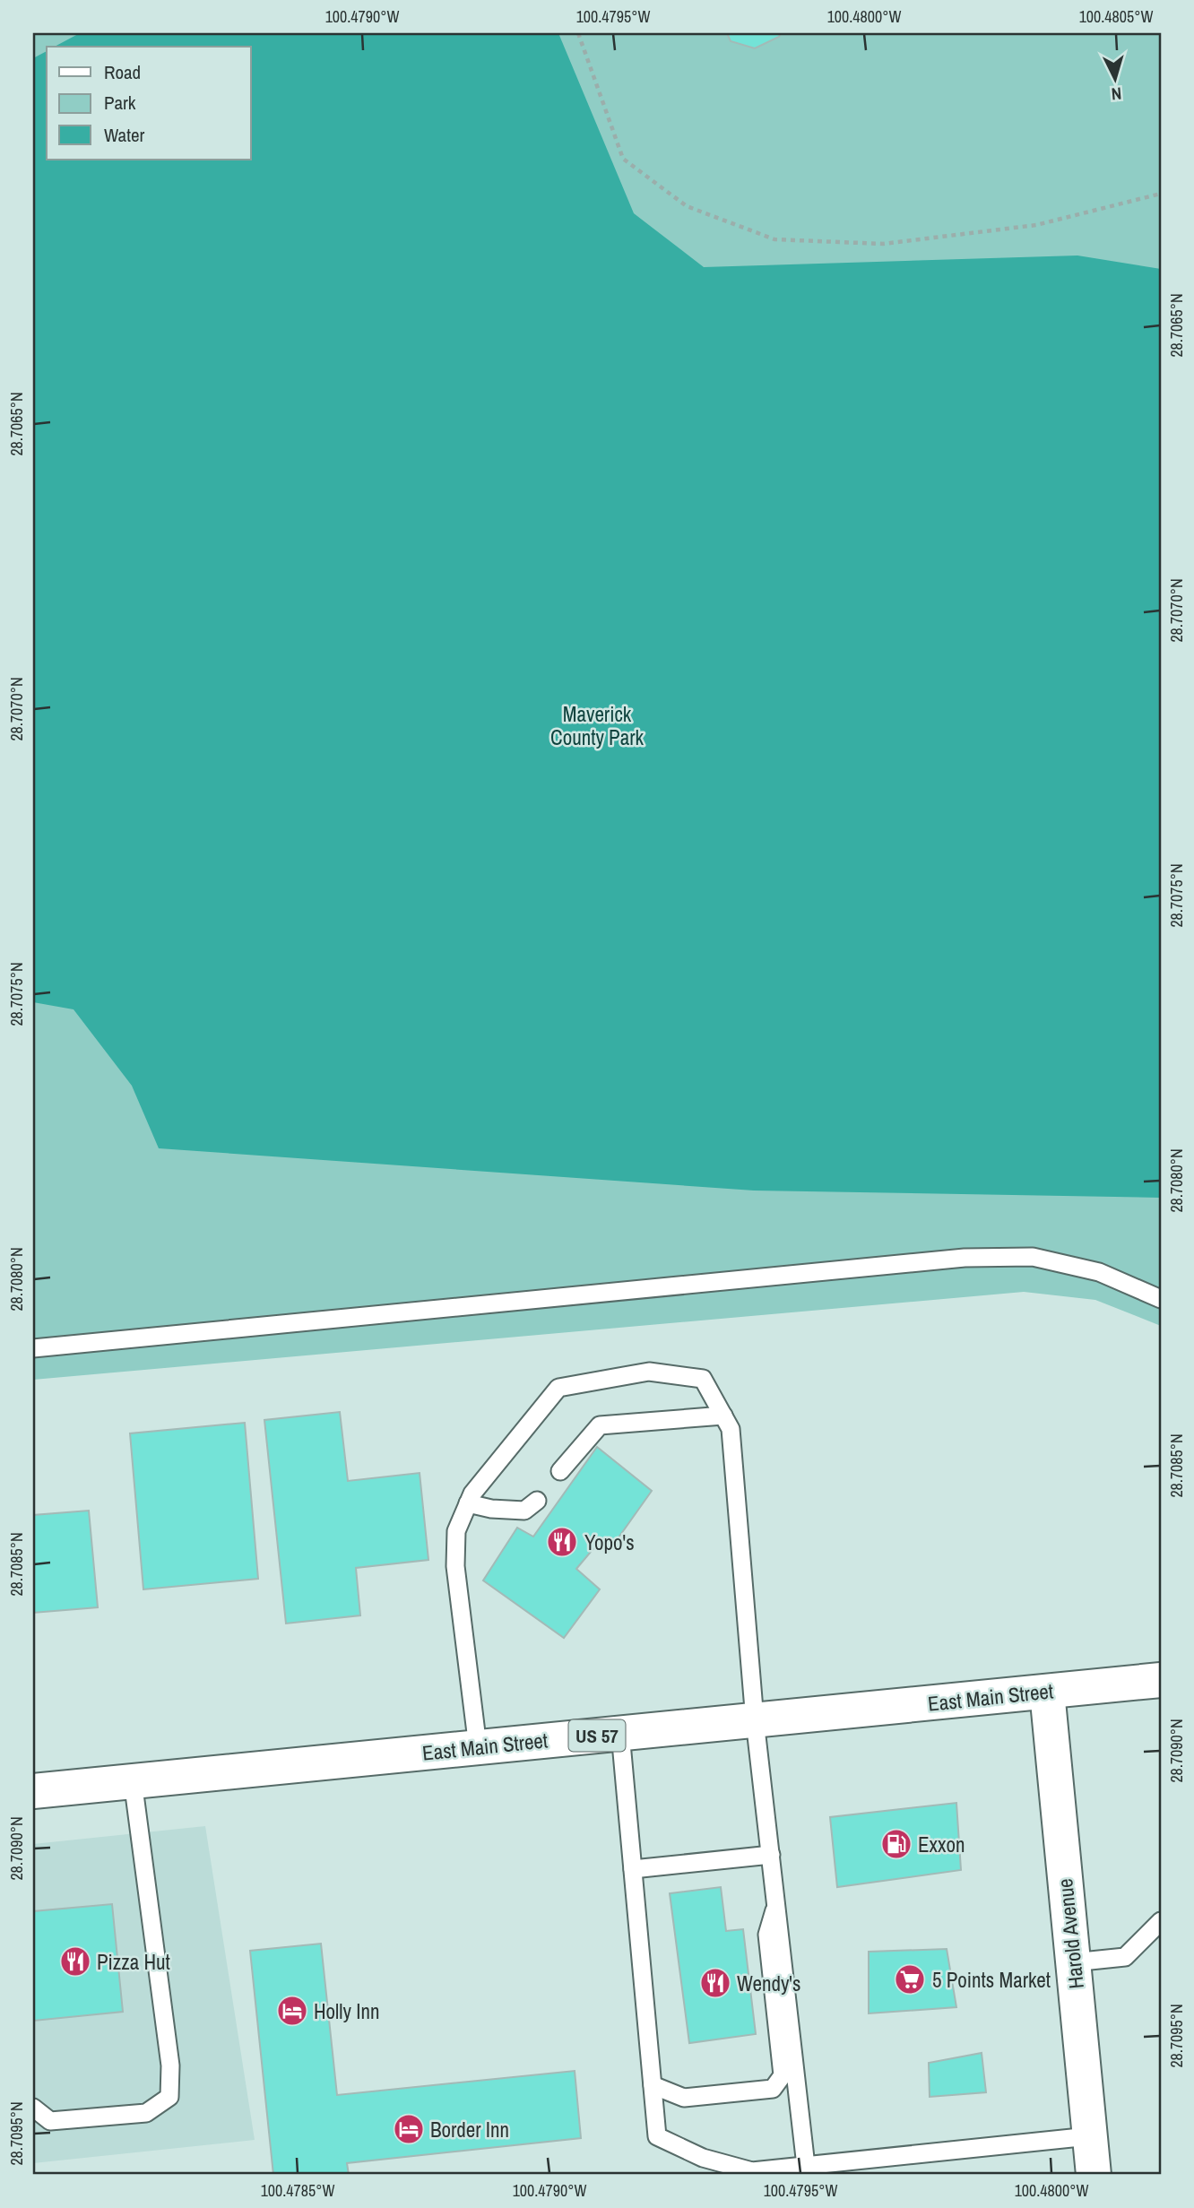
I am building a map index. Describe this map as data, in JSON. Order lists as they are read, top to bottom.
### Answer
{
  "streets": {
    "main road": ["East Main Street", "US 57", "Harold Avenue"]
  },
  "crossings": [
    ["East Main Street", "Harold Avenue"]
  ],
  "parks": ["Maverick County Park"],
  "places": {
    "restaurant": ["Yopo's", "Pizza Hut", "Wendy's"],
    "fuel station": ["Exxon"],
    "supermarket": ["5 Points Market"],
    "hotel": ["Holly Inn", "Border Inn"]
  },
  "legend": ["Road", "Park", "Water"],
  "north": "bottom",
  "coordinates": [
    "100.4790°W",
    "100.4795°W",
    "100.4800°W",
    "100.4805°W",
    "28.7065°N",
    "28.7070°N",
    "28.7075°N",
    "28.7080°N",
    "28.7085°N",
    "28.7090°N",
    "28.7095°N",
    "100.4785°W"
  ]
}
